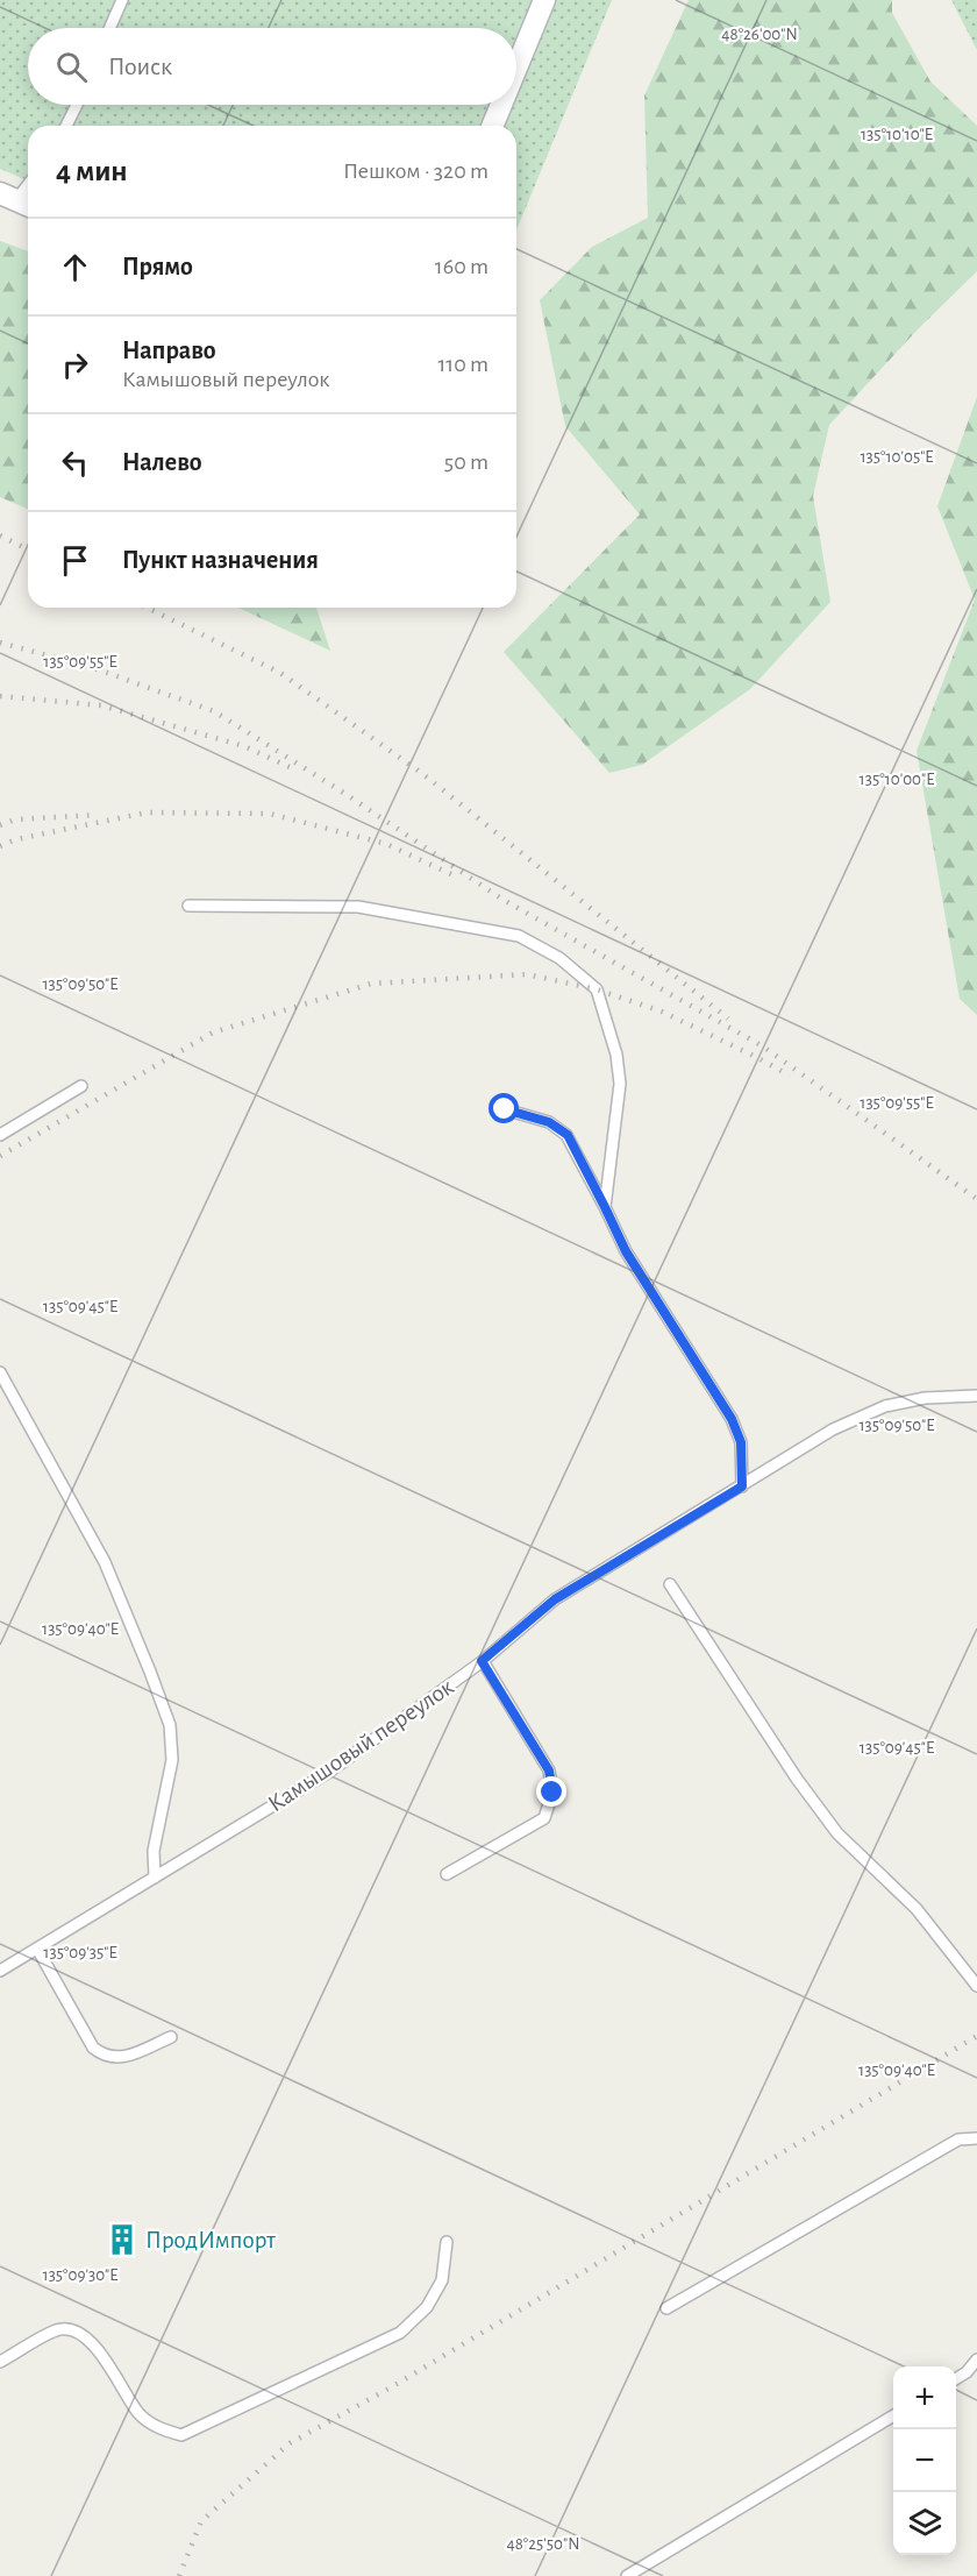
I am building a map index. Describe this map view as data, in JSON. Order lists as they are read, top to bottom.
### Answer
{
  "streets": {
    "lane": ["Камышовый переулок"]
  },
  "places": {
    "building": ["ПродИмпорт"]
  },
  "page": {
    "search": "Поиск",
    "heading": ["4 мин", "Пешком · 320 m"],
    "list": [
      ["Прямо", "160 m"],
      ["Направо", "Камышовый переулок", "110 m"],
      ["Налево", "50 m"],
      "Пункт назначения"
    ],
    "map_buttons": ["+", "−"]
  },
  "coordinates": [
    "48°26'00\"N",
    "135°10'10\"E",
    "135°10'05\"E",
    "135°09'55\"E",
    "135°10'00\"E",
    "135°09'50\"E",
    "135°09'45\"E",
    "135°09'40\"E",
    "135°09'35\"E",
    "135°09'30\"E",
    "48°25'50\"N"
  ]
}
